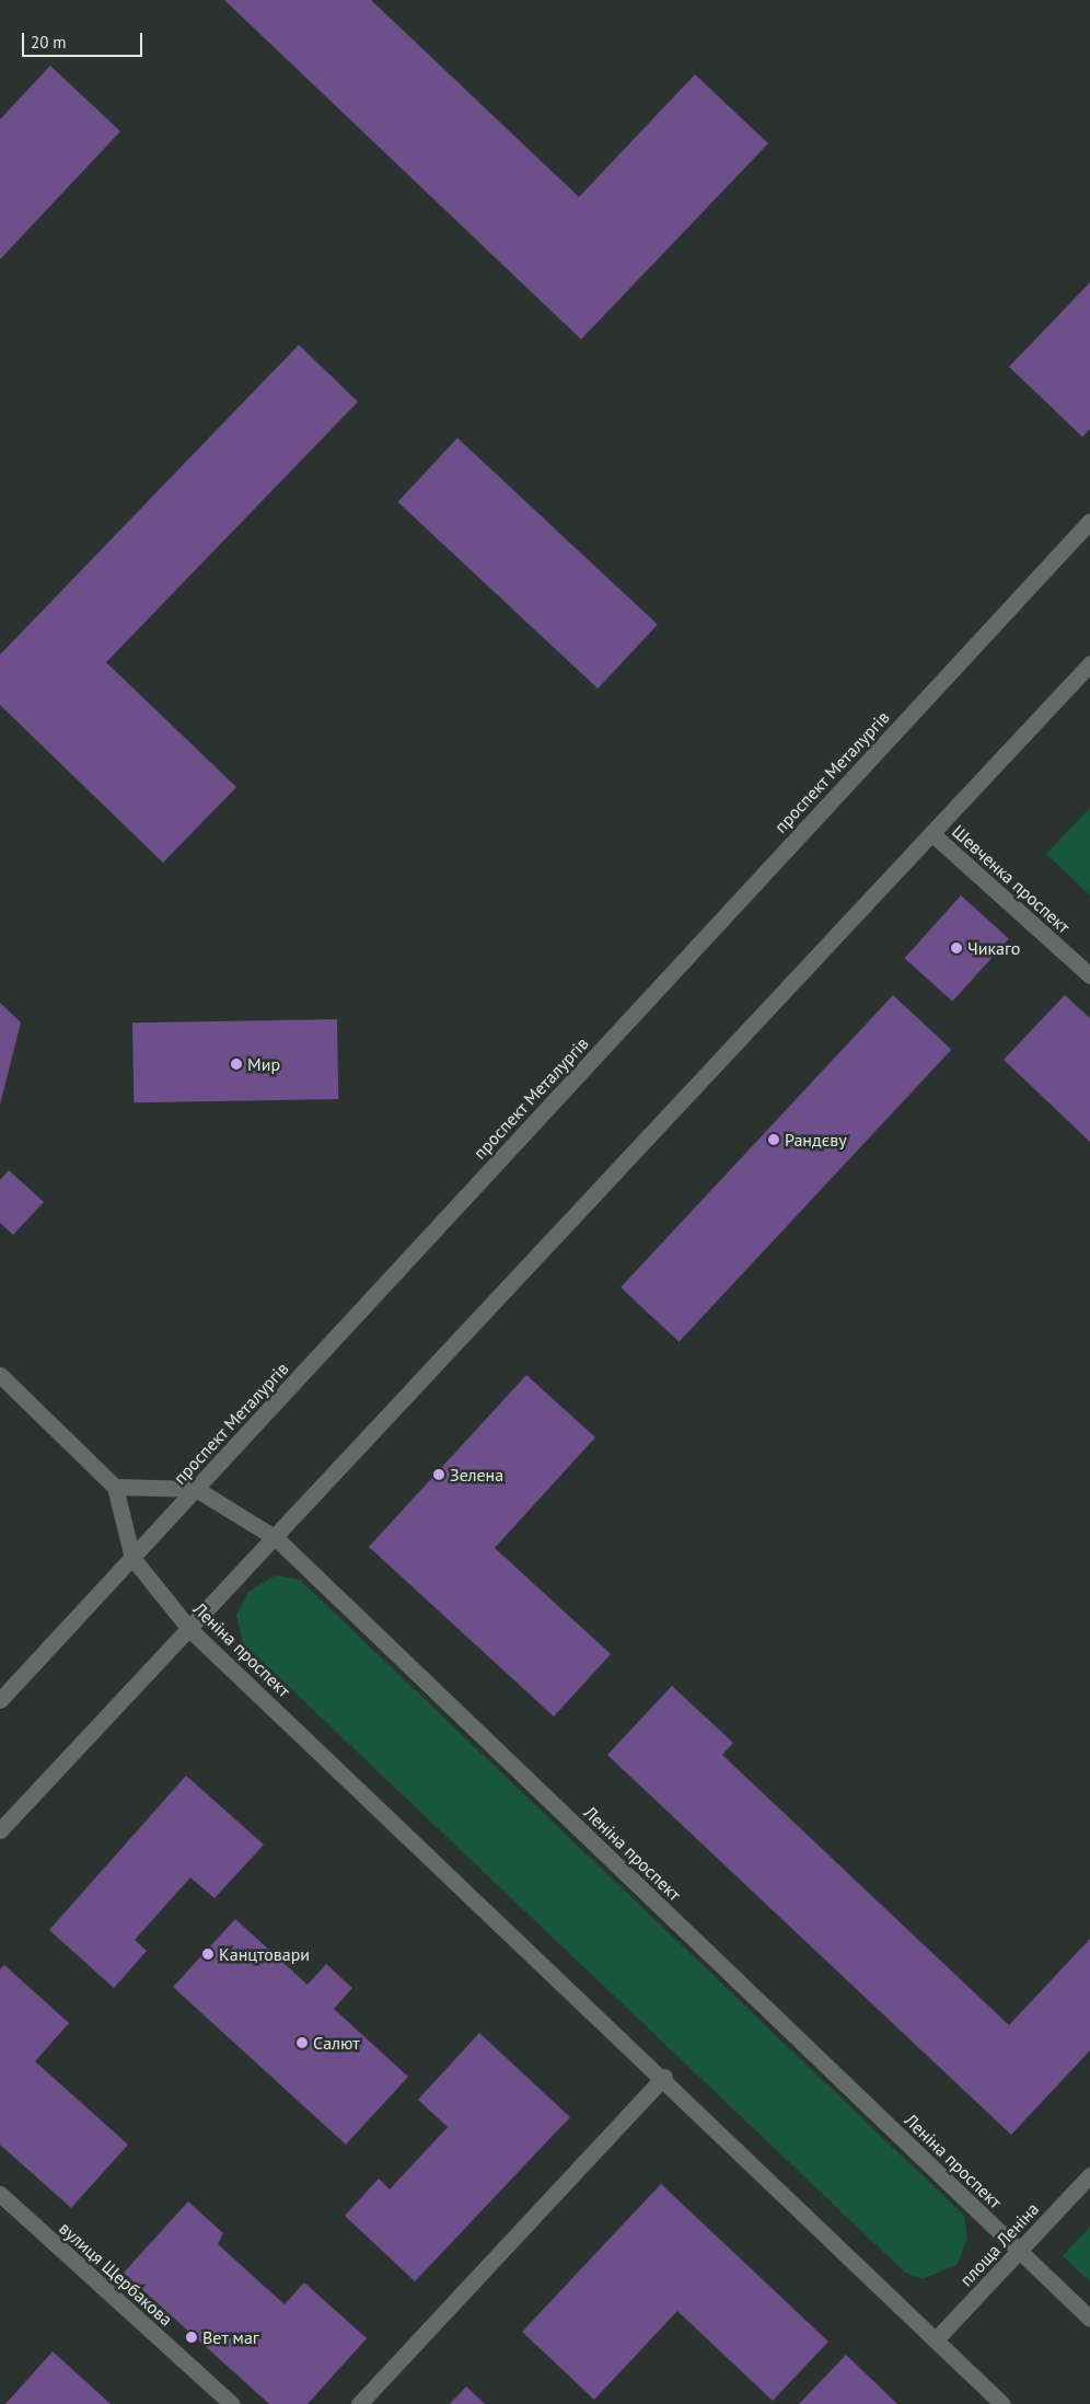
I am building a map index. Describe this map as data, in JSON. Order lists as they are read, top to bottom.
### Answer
{
  "streets": {
    "street": [
      "проспект Металургів",
      "Шевченка проспект",
      "Леніна проспект",
      "площа Леніна",
      "вулиця Щербакова"
    ]
  },
  "crossings": [
    ["проспект Металургів", "Леніна проспект"],
    ["Леніна проспект", "площа Леніна"]
  ],
  "places": [
    "Чикаго",
    "Мир",
    "Рандєву",
    "Зелена",
    "Канцтовари",
    "Салют",
    "Вет маг"
  ],
  "scale_bar": "20 m"
}
